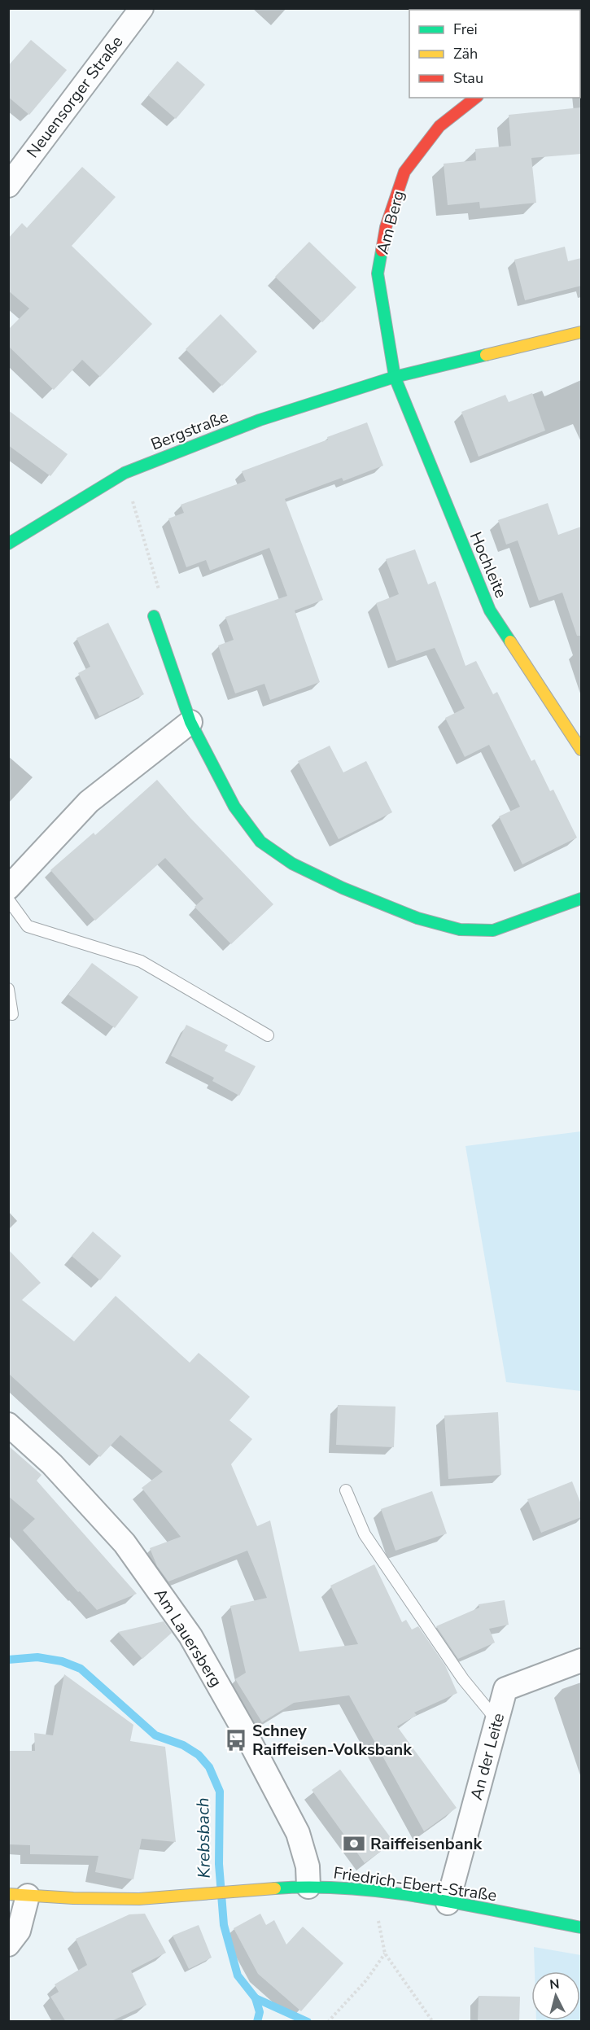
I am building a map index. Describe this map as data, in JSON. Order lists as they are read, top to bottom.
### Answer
{
  "streets": {
    "street": [
      "Neuensorger Straße",
      "Am Berg",
      "Bergstraße",
      "Hochleite",
      "Am Lauersberg",
      "An der Leite",
      "Friedrich-Ebert-Straße"
    ]
  },
  "crossings": [
    ["Am Berg", "Bergstraße"],
    ["Am Berg", "Hochleite"],
    ["Bergstraße", "Hochleite"],
    ["Am Lauersberg", "Friedrich-Ebert-Straße"],
    ["An der Leite", "Friedrich-Ebert-Straße"]
  ],
  "water": ["Krebsbach"],
  "places": {
    "bus stop": ["Schney Raiffeisen-Volksbank"],
    "bank": ["Raiffeisenbank"]
  },
  "legend": ["Frei", "Zäh", "Stau"],
  "north": "top"
}
